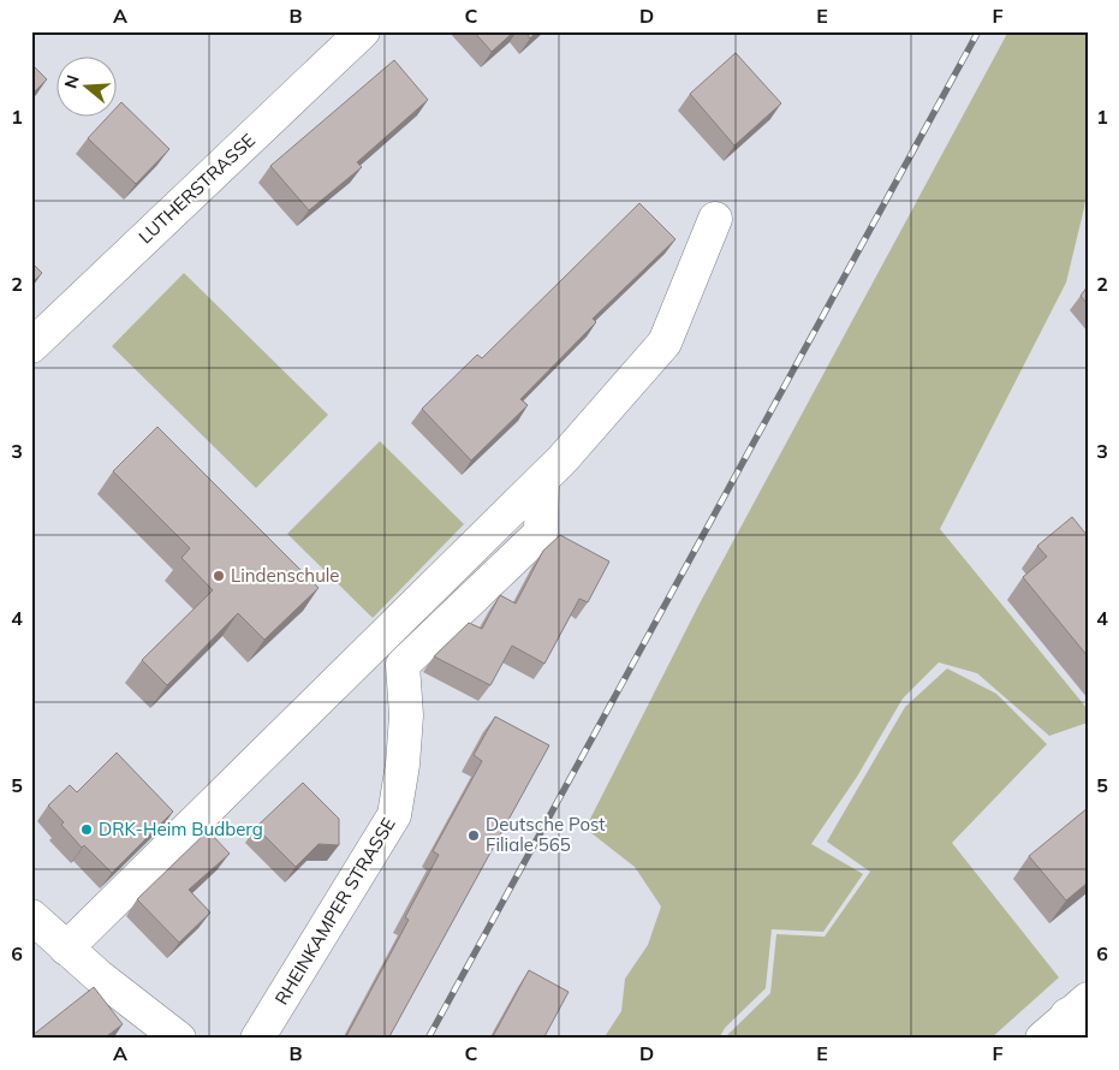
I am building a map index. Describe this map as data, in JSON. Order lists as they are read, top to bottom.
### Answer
{
  "streets": {
    "street": ["LUTHERSTRASSE", "RHEINKAMPER STRASSE"]
  },
  "places": ["Lindenschule", "DRK-Heim Budberg", "Deutsche Post Filiale 565"],
  "north": "left",
  "grid": {
    "columns": [
      "A",
      "B",
      "C",
      "D",
      "E",
      "F"
    ],
    "rows": [
      "1",
      "2",
      "3",
      "4",
      "5",
      "6"
    ]
  }
}
